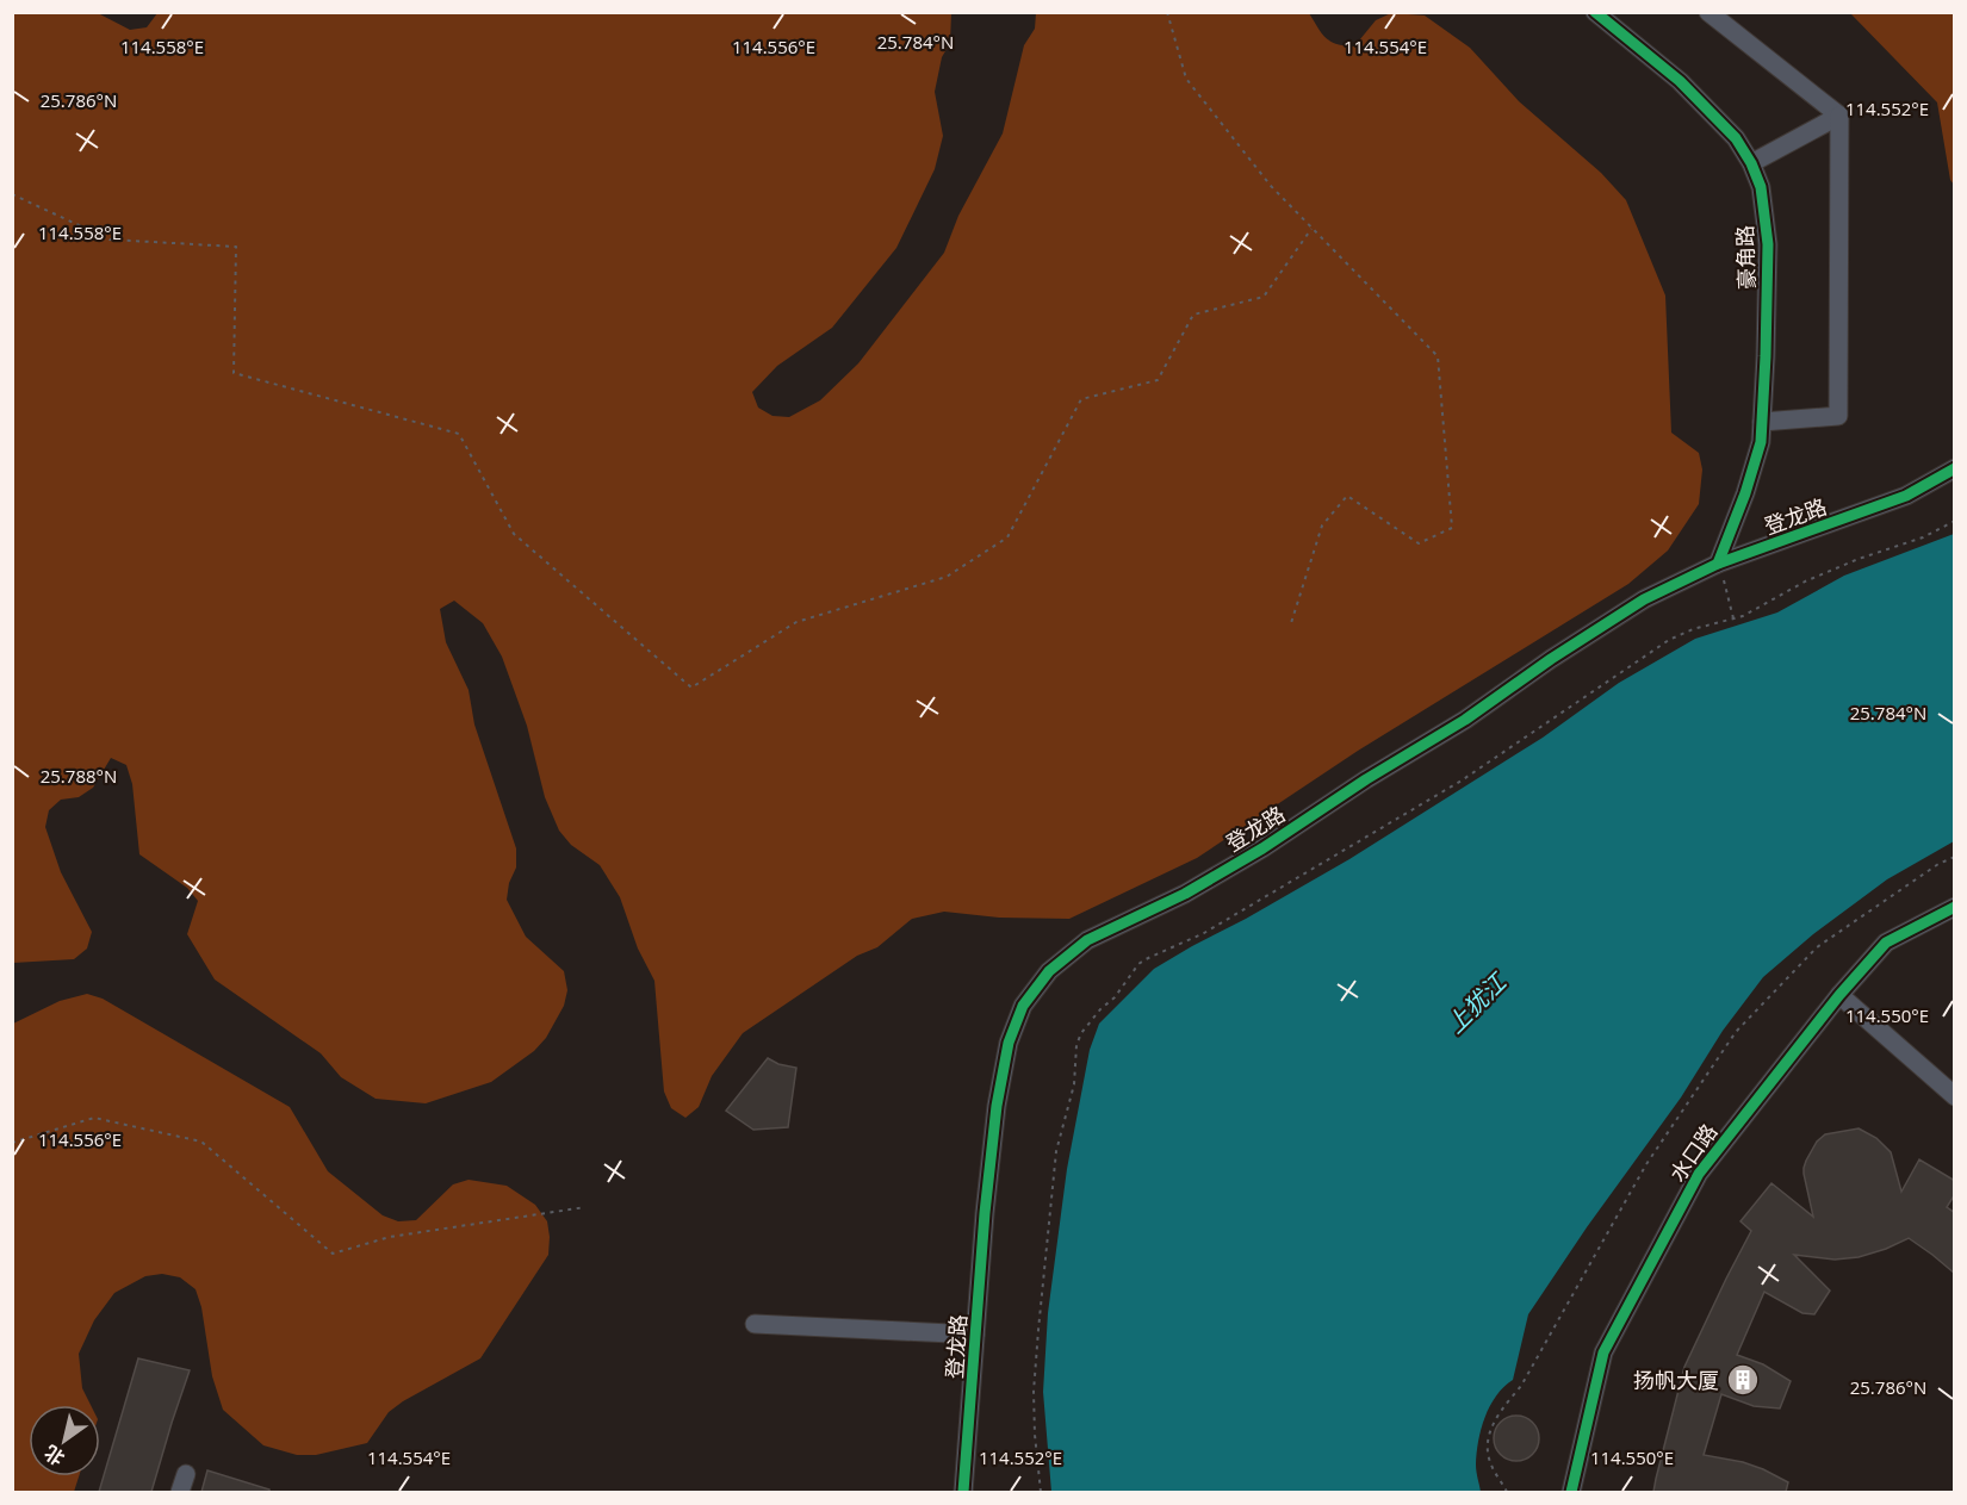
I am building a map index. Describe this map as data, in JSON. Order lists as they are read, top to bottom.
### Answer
{
  "streets": {
    "street": ["豪角路", "登龙路", "水口路"]
  },
  "crossings": [
    ["豪角路", "登龙路"]
  ],
  "water": ["上犹江"],
  "places": {
    "building": ["扬帆大厦"]
  },
  "north": "bottom left",
  "coordinates": [
    "25.784°N",
    "114.558°E",
    "114.556°E",
    "114.554°E",
    "25.786°N",
    "114.552°E",
    "25.788°N",
    "114.550°E"
  ]
}
